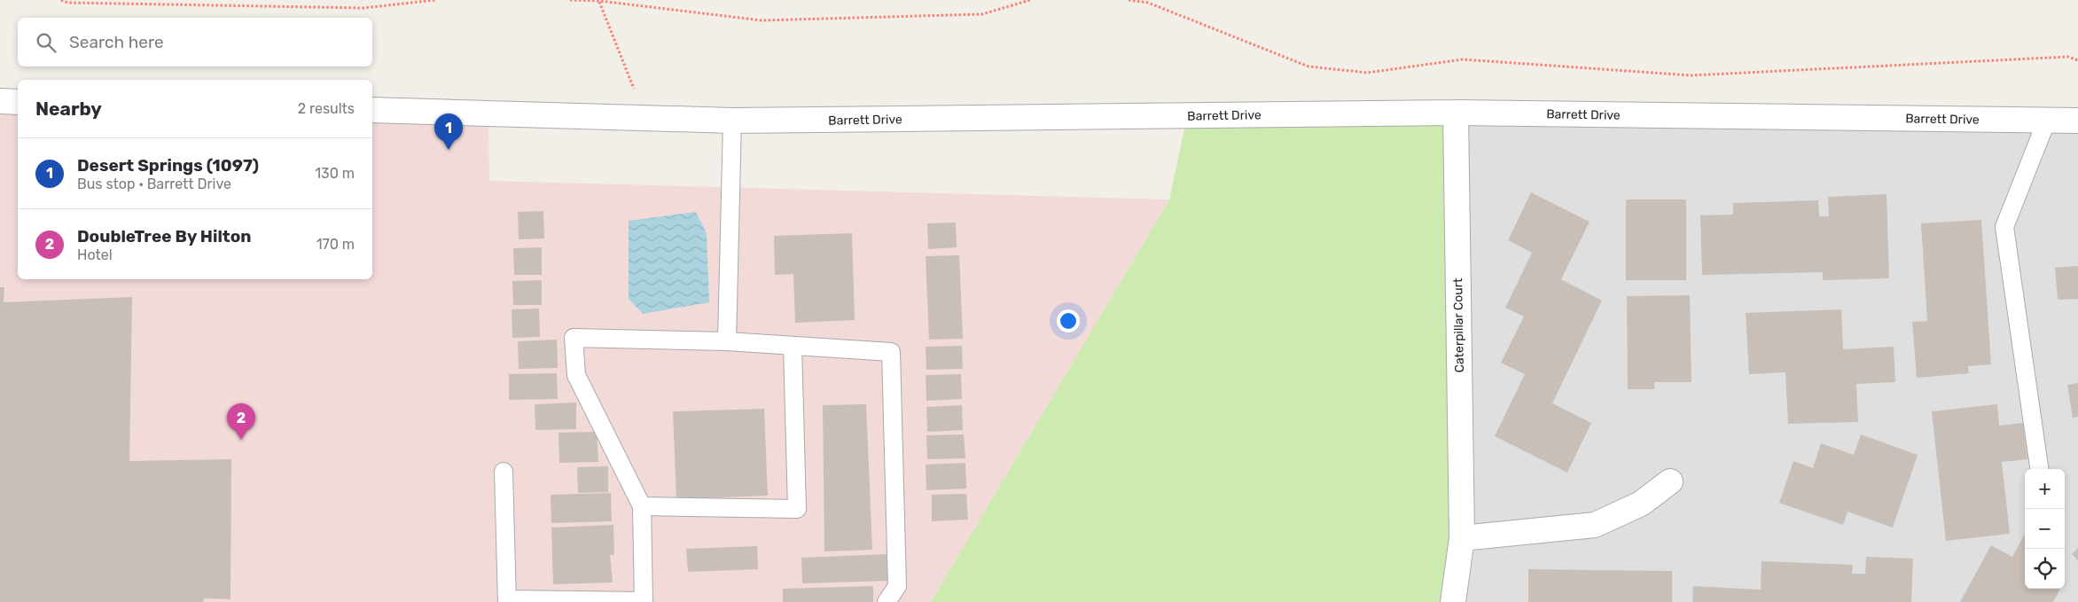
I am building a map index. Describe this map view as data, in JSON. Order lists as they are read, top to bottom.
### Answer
{
  "streets": {
    "street": ["Barrett Drive", "Caterpillar Court"]
  },
  "crossings": [
    ["Barrett Drive", "Caterpillar Court"]
  ],
  "page": {
    "search": "Search here",
    "heading": ["Nearby", "2 results"],
    "pins": ["1", "2"],
    "list": [
      {
        "mark": "1",
        "name": "Desert Springs (1097)",
        "note": "Bus stop · Barrett Drive",
        "value": "130 m"
      },
      {
        "mark": "2",
        "name": "DoubleTree By Hilton",
        "note": "Hotel",
        "value": "170 m"
      }
    ],
    "map_buttons": ["+", "−"]
  }
}
